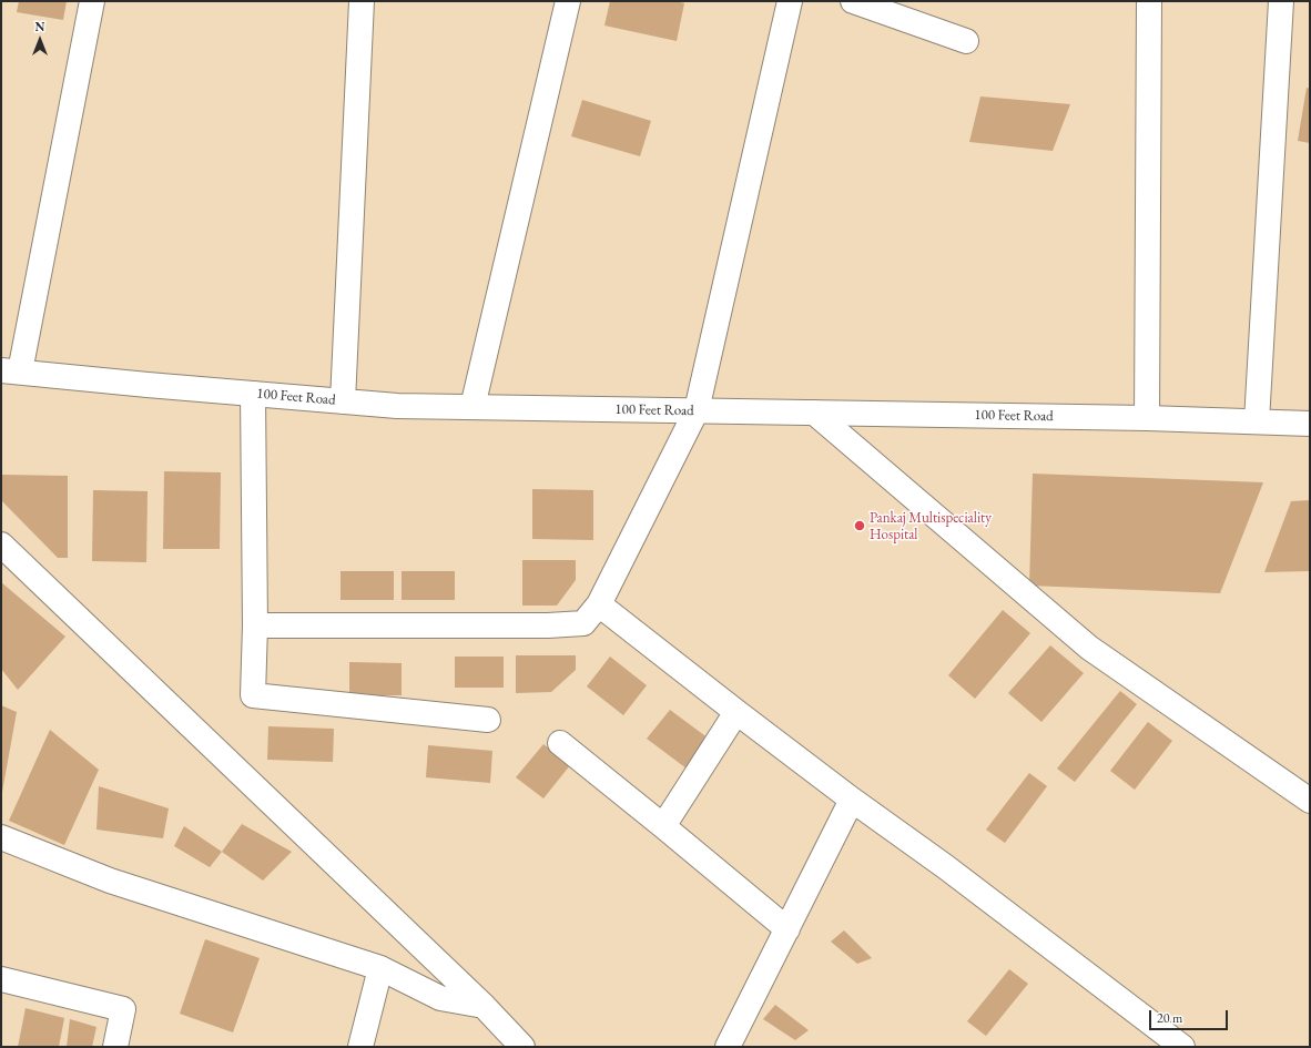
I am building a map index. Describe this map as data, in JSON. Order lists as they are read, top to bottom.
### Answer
{
  "streets": {
    "street": ["100 Feet Road"]
  },
  "places": ["Pankaj Multispeciality Hospital"],
  "scale_bar": "20 m",
  "north": "top"
}
